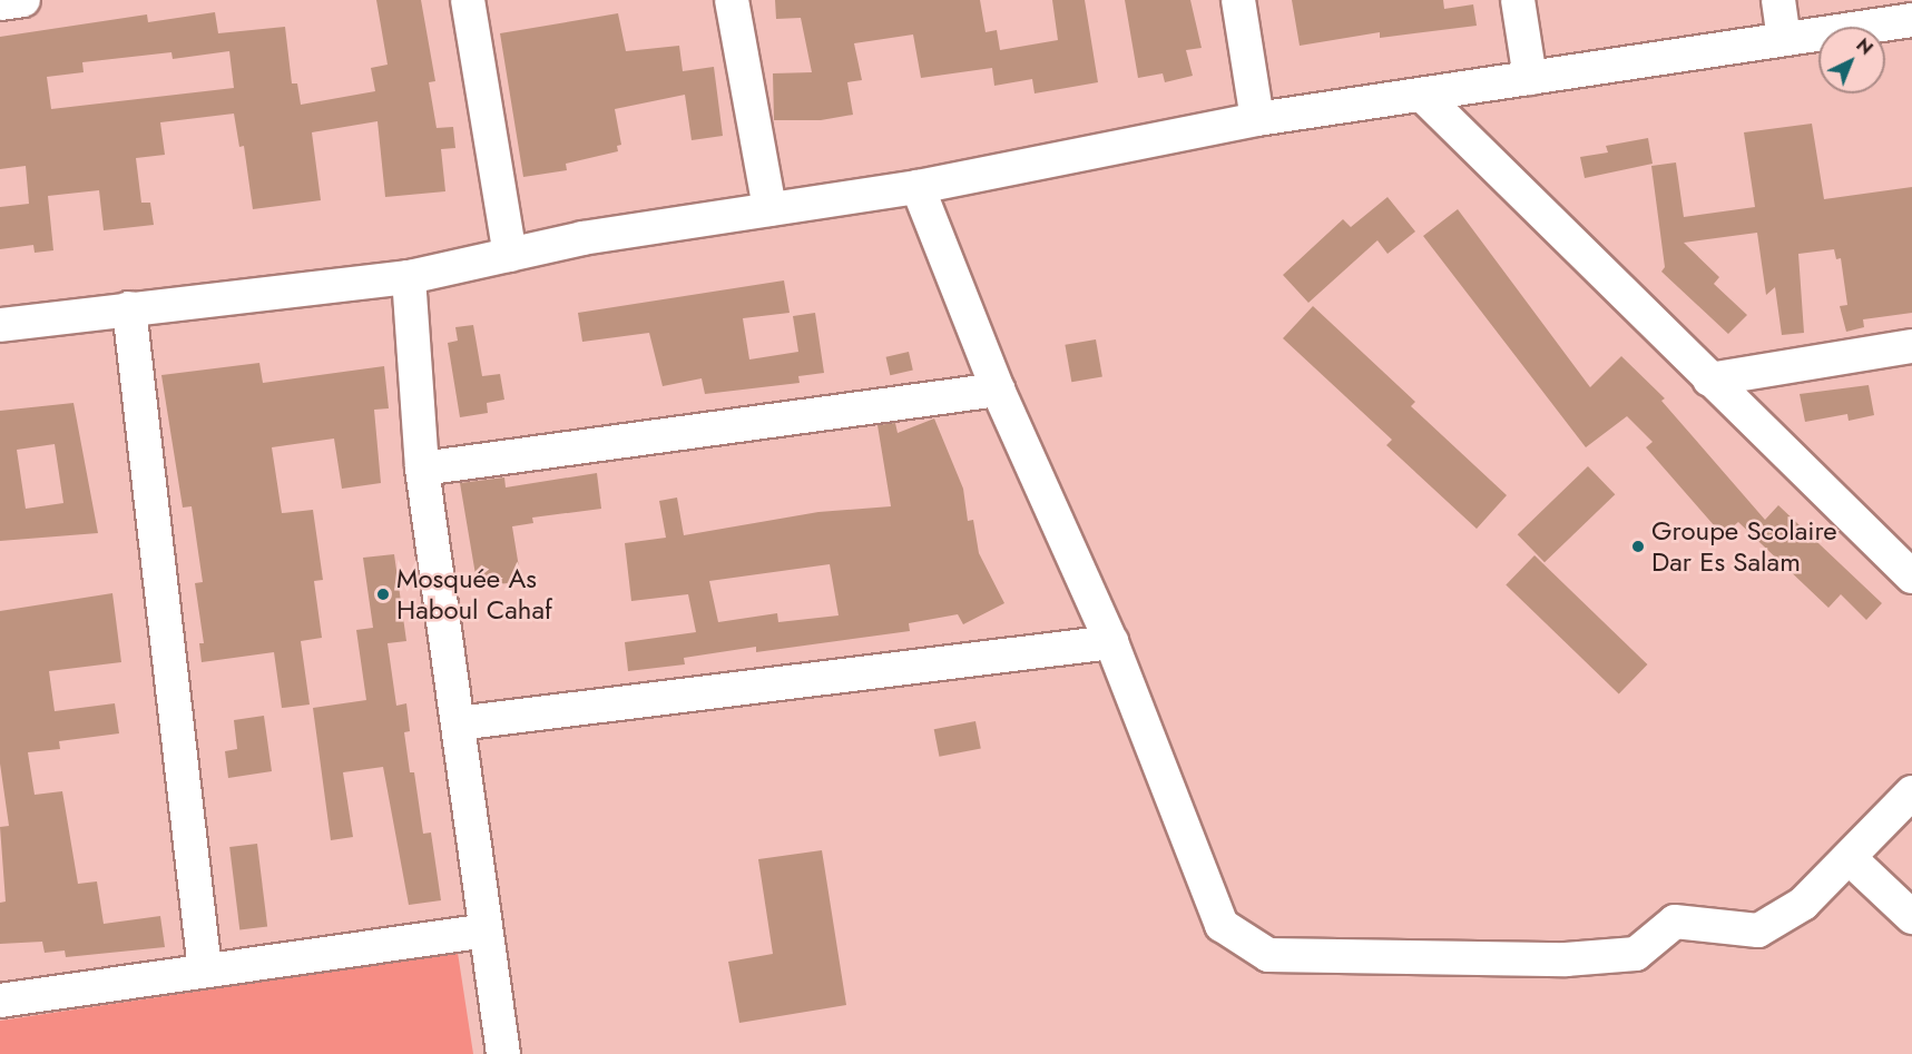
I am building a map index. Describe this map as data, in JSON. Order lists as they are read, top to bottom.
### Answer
{
  "places": ["Groupe Scolaire Dar Es Salam", "Mosquée As Haboul Cahaf"],
  "north": "top right"
}
